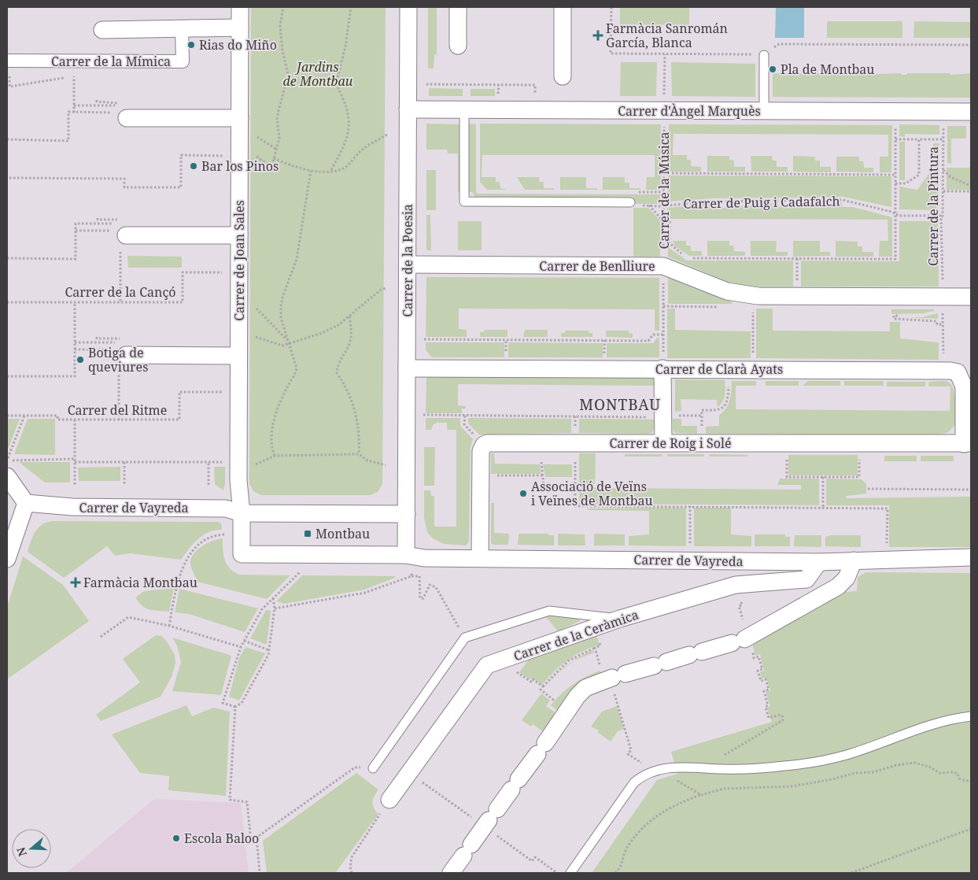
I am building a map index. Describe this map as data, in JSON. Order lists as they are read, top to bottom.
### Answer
{
  "streets": {
    "street": [
      "Carrer de la Mímica",
      "Carrer d'Àngel Marquès",
      "Carrer de Joan Sales",
      "Carrer de la Poesia",
      "Carrer de Benlliure",
      "Carrer de Clarà Ayats",
      "Carrer de Roig i Solé",
      "Carrer de Vayreda",
      "Carrer de la Ceràmica"
    ],
    "path": [
      "Carrer de la Música",
      "Carrer de Puig i Cadafalch",
      "Carrer de la Pintura",
      "Carrer de la Cançó",
      "Carrer del Ritme"
    ]
  },
  "crossings": [
    ["Carrer d'Àngel Marquès", "Carrer de la Poesia"],
    ["Carrer de la Música", "Carrer de Puig i Cadafalch"],
    ["Carrer de Puig i Cadafalch", "Carrer de la Pintura"],
    ["Carrer de Joan Sales", "Carrer de Vayreda"],
    ["Carrer de la Poesia", "Carrer de Benlliure"],
    ["Carrer de la Poesia", "Carrer de Clarà Ayats"],
    ["Carrer de la Poesia", "Carrer de Vayreda"],
    ["Carrer de Clarà Ayats", "Carrer de Roig i Solé"],
    ["Carrer de Roig i Solé", "Carrer de Vayreda"],
    ["Carrer de Vayreda", "Carrer de la Ceràmica"]
  ],
  "districts": ["MONTBAU"],
  "parks": ["Jardins de Montbau"],
  "places": {
    "health": ["Farmàcia Sanromán García, Blanca", "Farmàcia Montbau"],
    "other": [
      "Rias do Miño",
      "Pla de Montbau",
      "Bar los Pinos",
      "Botiga de queviures",
      "Associació de Veïns i Veïnes de Montbau",
      "Escola Baloo"
    ],
    "transit": ["Montbau"]
  },
  "north": "left"
}
